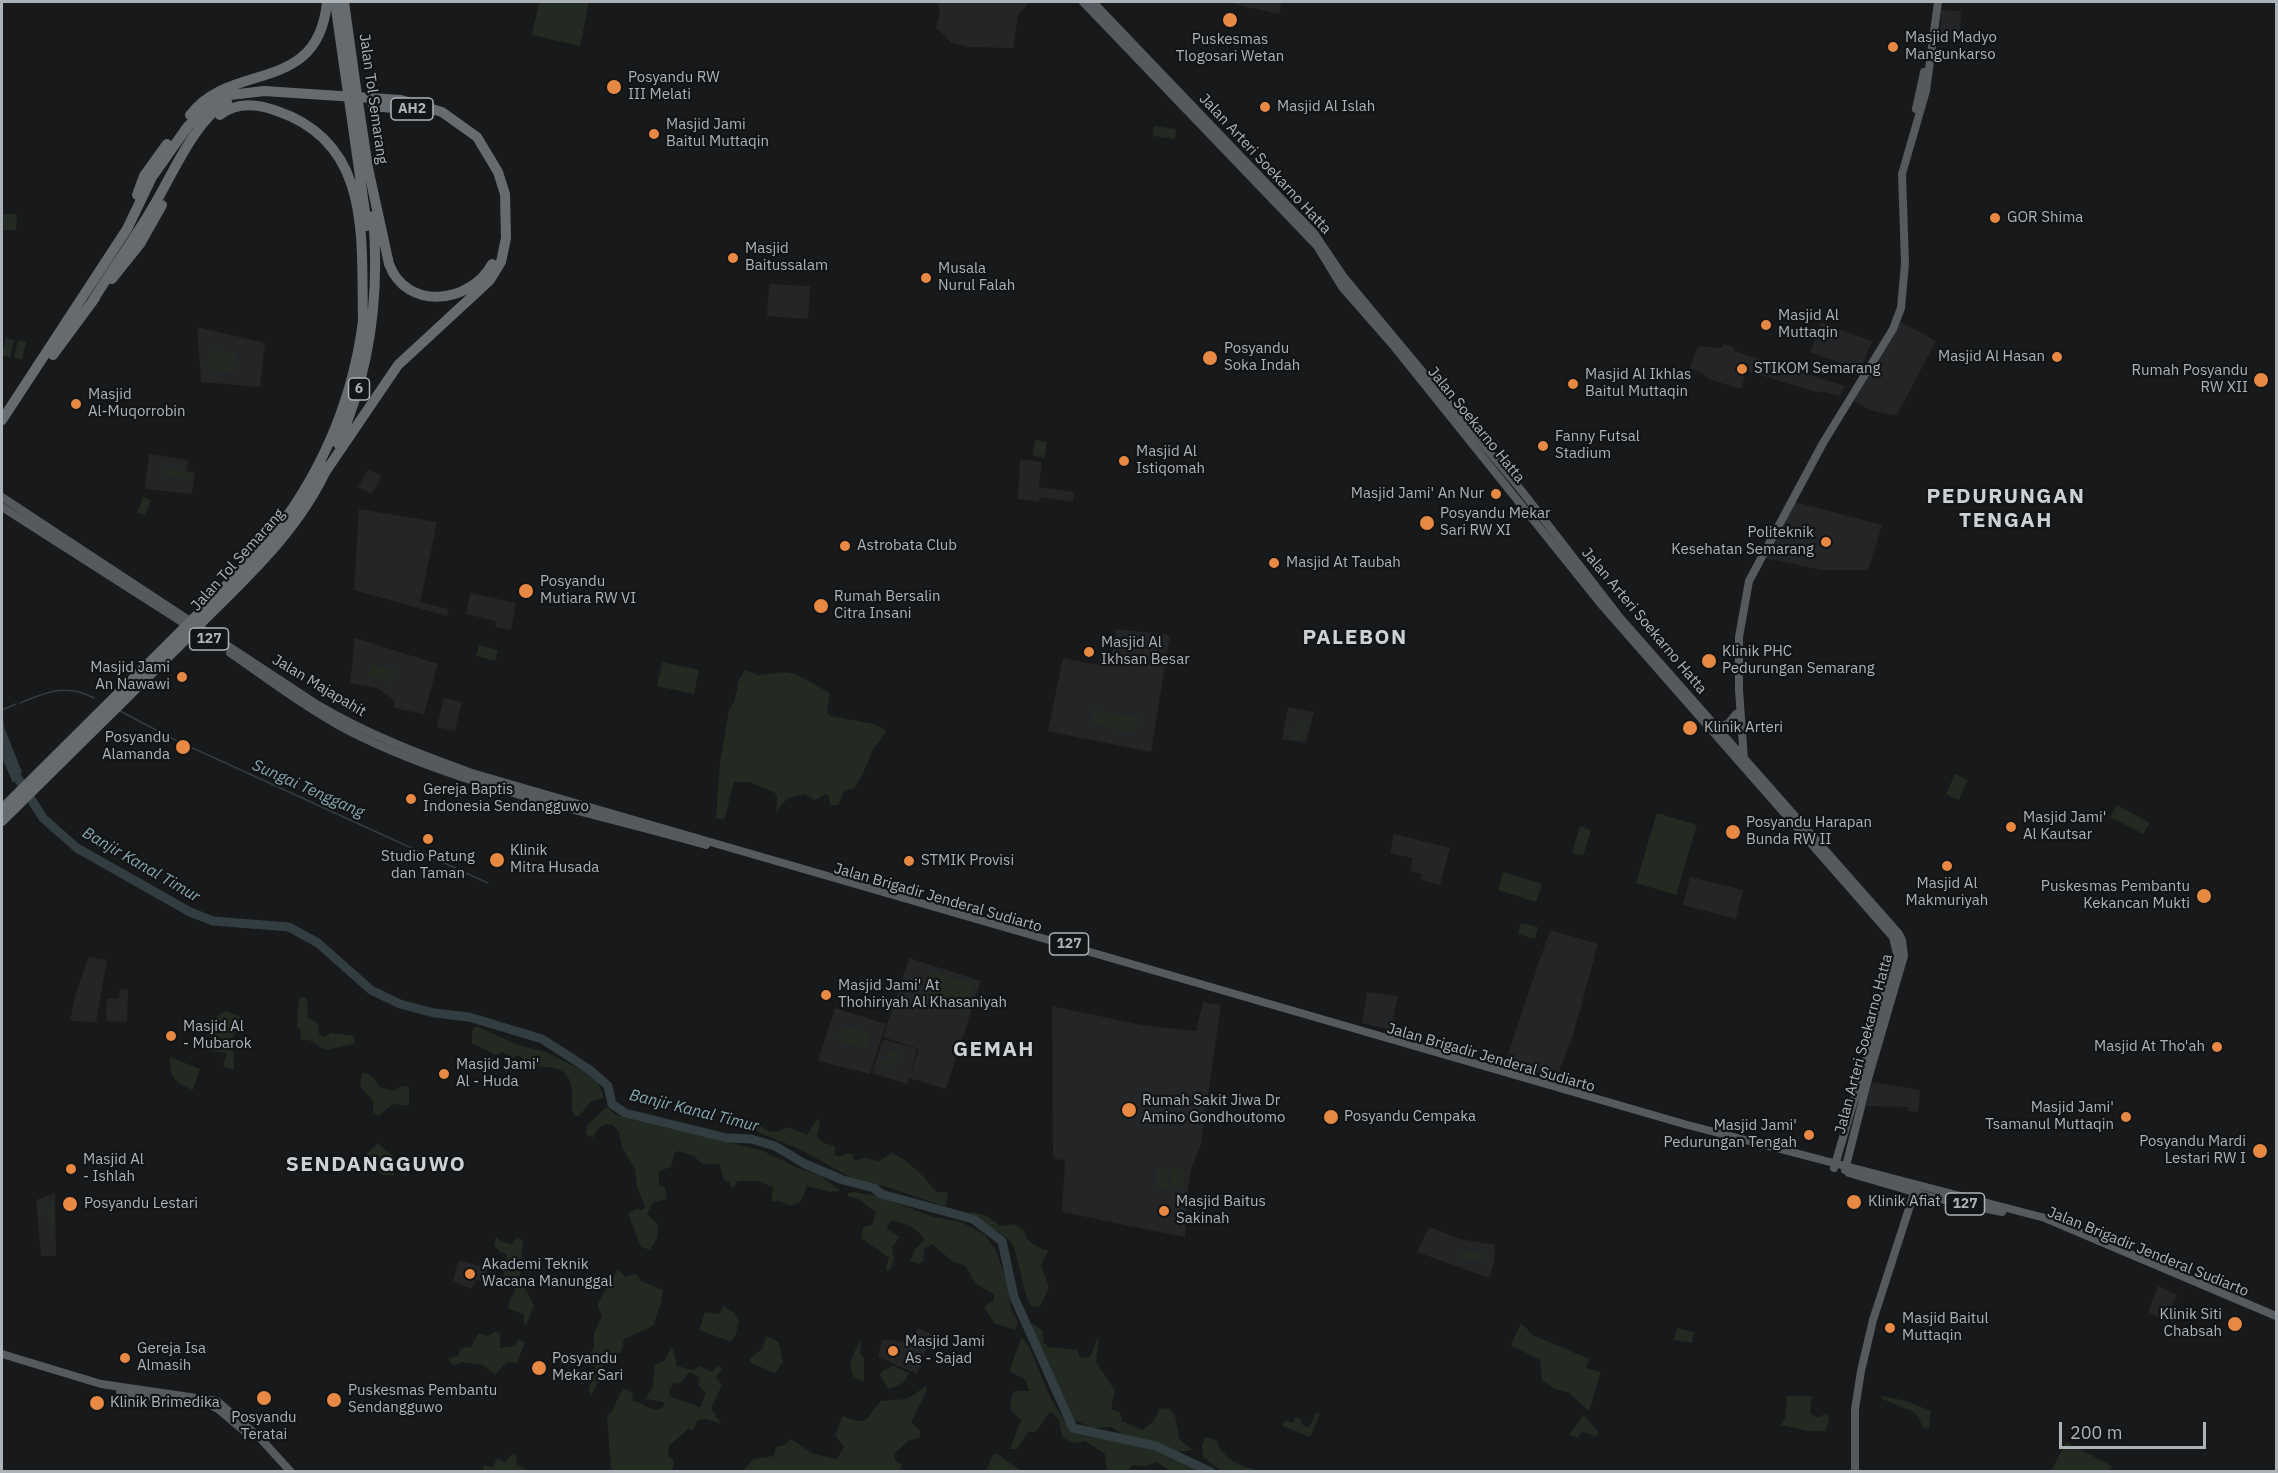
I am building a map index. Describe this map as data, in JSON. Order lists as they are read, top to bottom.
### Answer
{
  "streets": {
    "highway": ["Jalan Tol Semarang", "AH2", "6"],
    "main road": [
      "Jalan Arteri Soekarno Hatta",
      "Jalan Soekarno Hatta",
      "127",
      "Jalan Majapahit",
      "Jalan Brigadir Jenderal Sudiarto"
    ]
  },
  "crossings": [
    ["Jalan Tol Semarang", "AH2"],
    ["Jalan Arteri Soekarno Hatta", "Jalan Soekarno Hatta"],
    ["Jalan Arteri Soekarno Hatta", "Jalan Brigadir Jenderal Sudiarto"],
    ["Jalan Majapahit", "Jalan Brigadir Jenderal Sudiarto"]
  ],
  "districts": [
    "PEDURUNGAN TENGAH",
    "PALEBON",
    "GEMAH",
    "SENDANGGUWO"
  ],
  "water": ["Sungai Tenggang", "Banjir Kanal Timur"],
  "places": [
    "Puskesmas Tlogosari Wetan",
    "Masjid Madyo Mangunkarso",
    "Posyandu RW III Melati",
    "Masjid Al Islah",
    "Masjid Jami Baitul Muttaqin",
    "GOR Shima",
    "Masjid Baitussalam",
    "Musala Nurul Falah",
    "Masjid Al Muttaqin",
    "Masjid Al Hasan",
    "Posyandu Soka Indah",
    "STIKOM Semarang",
    "Rumah Posyandu RW XII",
    "Masjid Al Ikhlas Baitul Muttaqin",
    "Masjid Al-Muqorrobin",
    "Fanny Futsal Stadium",
    "Masjid Al Istiqomah",
    "Masjid Jami' An Nur",
    "Posyandu Mekar Sari RW XI",
    "Politeknik Kesehatan Semarang",
    "Astrobata Club",
    "Masjid At Taubah",
    "Posyandu Mutiara RW VI",
    "Rumah Bersalin Citra Insani",
    "Masjid Al Ikhsan Besar",
    "Klinik PHC Pedurungan Semarang",
    "Masjid Jami An Nawawi",
    "Klinik Arteri",
    "Posyandu Alamanda",
    "Gereja Baptis Indonesia Sendangguwo",
    "Masjid Jami' Al Kautsar",
    "Posyandu Harapan Bunda RW II",
    "Studio Patung dan Taman",
    "Klinik Mitra Husada",
    "STMIK Provisi",
    "Masjid Al Makmuriyah",
    "Puskesmas Pembantu Kekancan Mukti",
    "Masjid Jami' At Thohiriyah Al Khasaniyah",
    "Masjid Al - Mubarok",
    "Masjid At Tho'ah",
    "Masjid Jami' Al - Huda",
    "Rumah Sakit Jiwa Dr Amino Gondhoutomo",
    "Posyandu Cempaka",
    "Masjid Jami' Tsamanul Muttaqin",
    "Masjid Jami' Pedurungan Tengah",
    "Posyandu Mardi Lestari RW I",
    "Masjid Al - Ishlah",
    "Klinik Afiat",
    "Posyandu Lestari",
    "Masjid Baitus Sakinah",
    "Akademi Teknik Wacana Manunggal",
    "Klinik Siti Chabsah",
    "Masjid Baitul Muttaqin",
    "Masjid Jami As - Sajad",
    "Gereja Isa Almasih",
    "Posyandu Mekar Sari",
    "Posyandu Teratai",
    "Puskesmas Pembantu Sendangguwo",
    "Klinik Brimedika"
  ],
  "scale_bar": "200 m"
}
